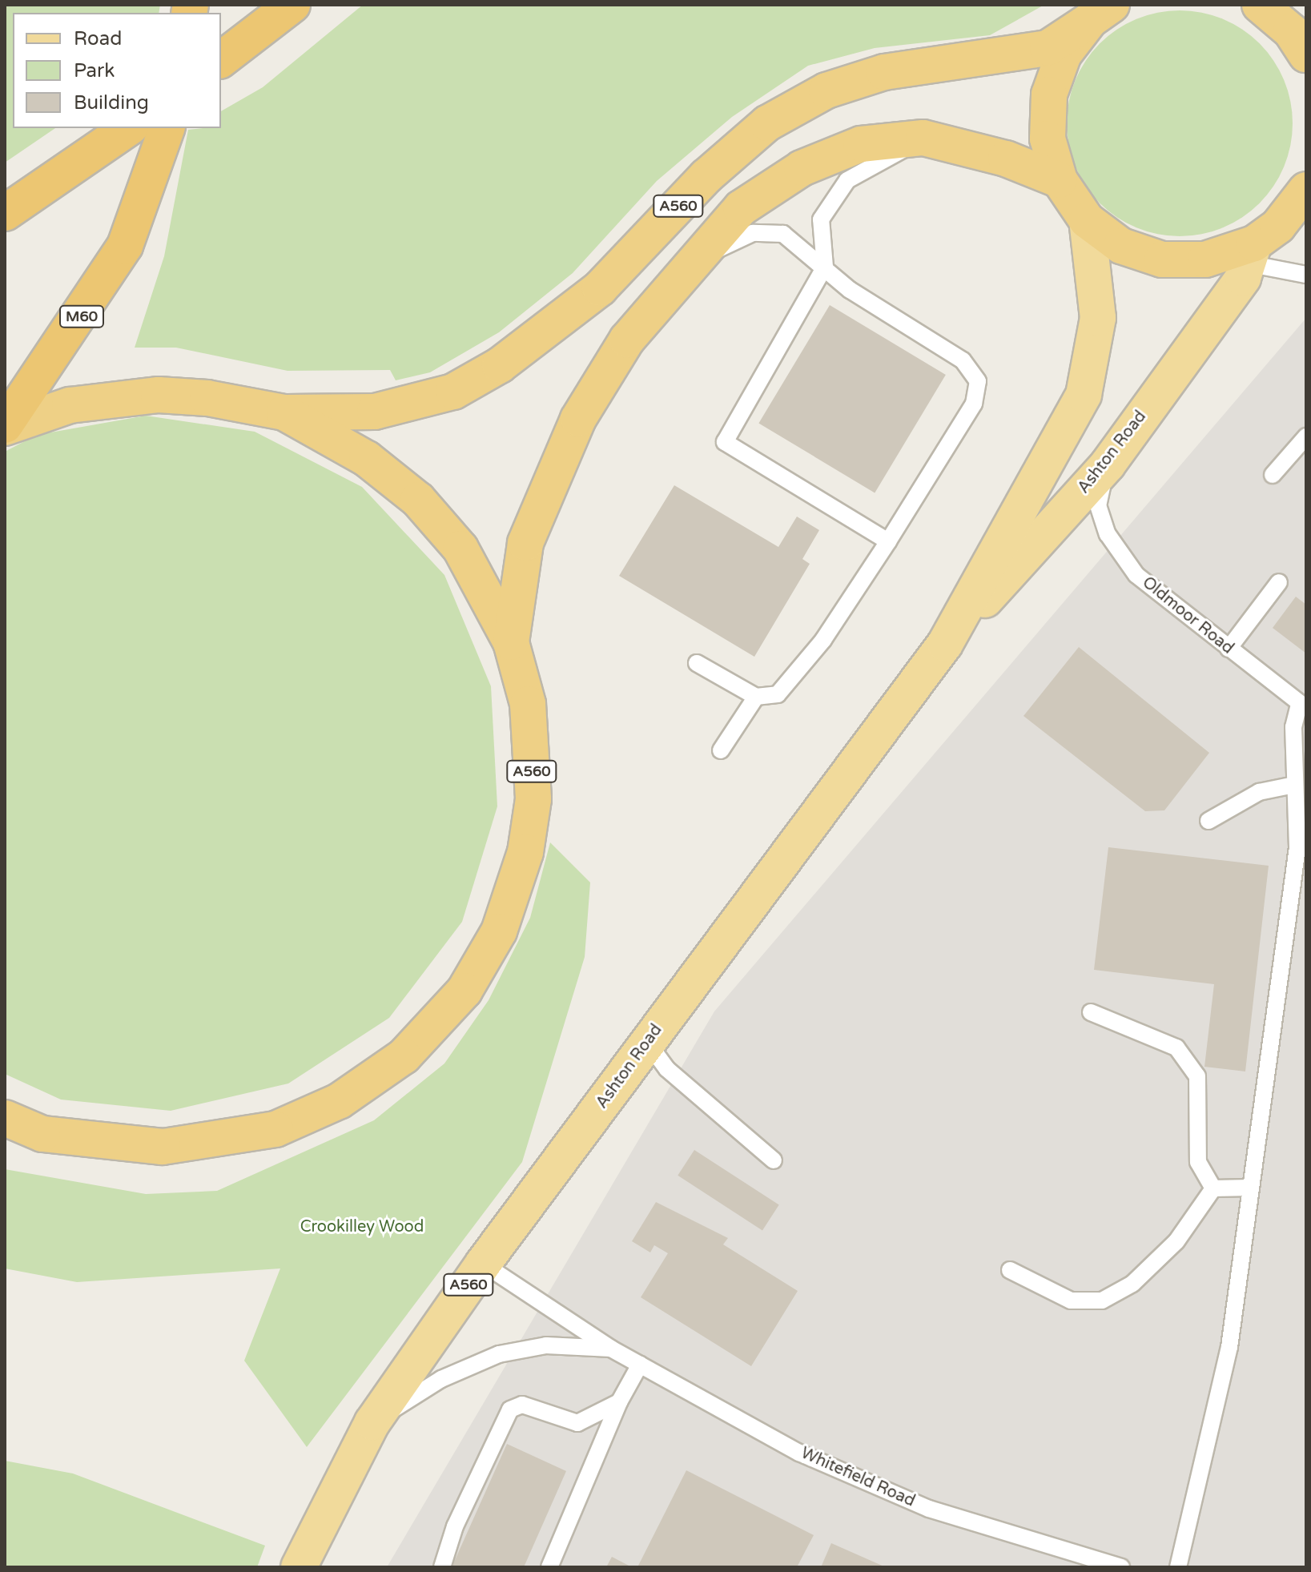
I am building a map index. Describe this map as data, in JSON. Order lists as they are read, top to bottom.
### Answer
{
  "streets": {
    "highway": ["A560", "M60"],
    "main road": ["Ashton Road"],
    "lane": ["Oldmoor Road", "Whitefield Road"]
  },
  "crossings": [
    ["A560", "M60"],
    ["A560", "Ashton Road"],
    ["Ashton Road", "Oldmoor Road"],
    ["Ashton Road", "Whitefield Road"]
  ],
  "parks": ["Crookilley Wood"],
  "legend": ["Road", "Park", "Building"]
}
